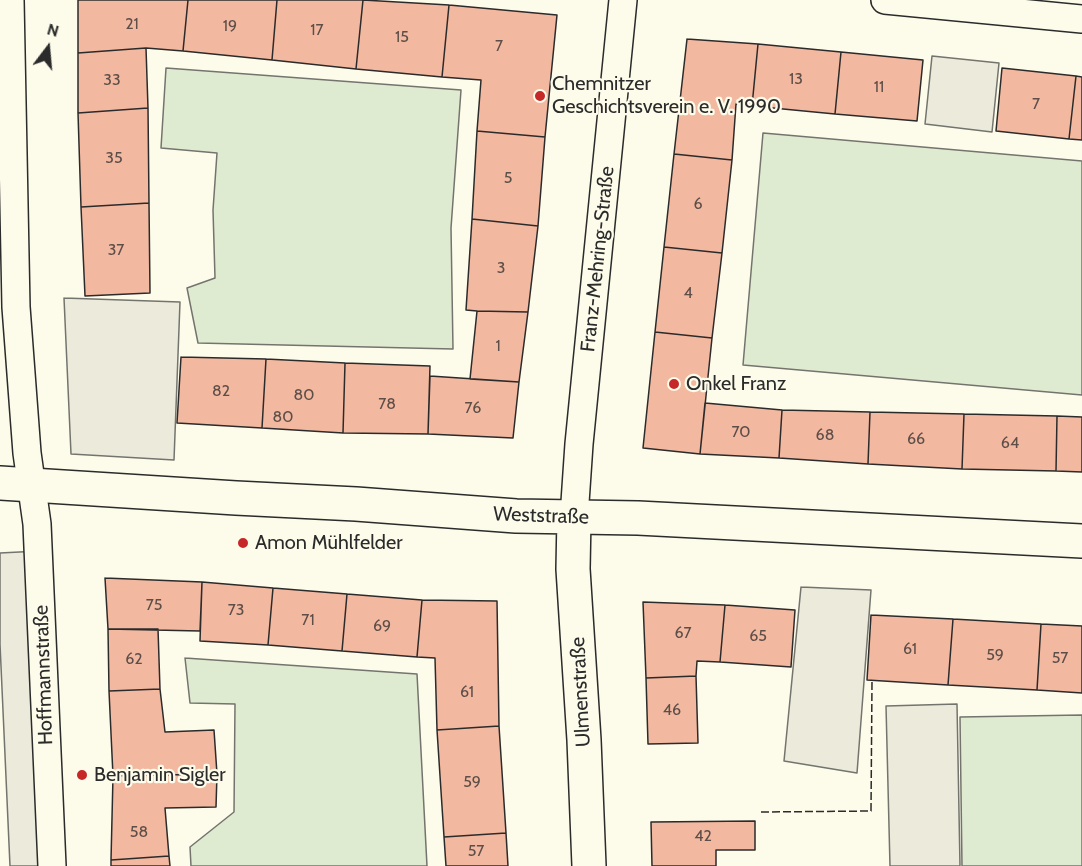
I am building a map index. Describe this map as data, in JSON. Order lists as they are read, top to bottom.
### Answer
{
  "streets": {
    "street": [
      "Franz-Mehring-Straße",
      "Weststraße",
      "Hoffmannstraße",
      "Ulmenstraße"
    ]
  },
  "crossings": [
    ["Franz-Mehring-Straße", "Weststraße"],
    ["Franz-Mehring-Straße", "Ulmenstraße"],
    ["Weststraße", "Hoffmannstraße"],
    ["Weststraße", "Ulmenstraße"]
  ],
  "places": [
    "Chemnitzer Geschichtsverein e. V. 1990",
    "Onkel Franz",
    "Amon Mühlfelder",
    "Benjamin Sigler"
  ],
  "house_numbers": [
    "21",
    "19",
    "17",
    "15",
    "7",
    "13",
    "33",
    "11",
    "7",
    "35",
    "5",
    "6",
    "37",
    "3",
    "4",
    "1",
    "82",
    "80",
    "78",
    "76",
    "80",
    "70",
    "68",
    "66",
    "64",
    "75",
    "73",
    "71",
    "69",
    "67",
    "65",
    "61",
    "59",
    "57",
    "62",
    "61",
    "46",
    "59",
    "58",
    "42",
    "57"
  ],
  "north": "top"
}
